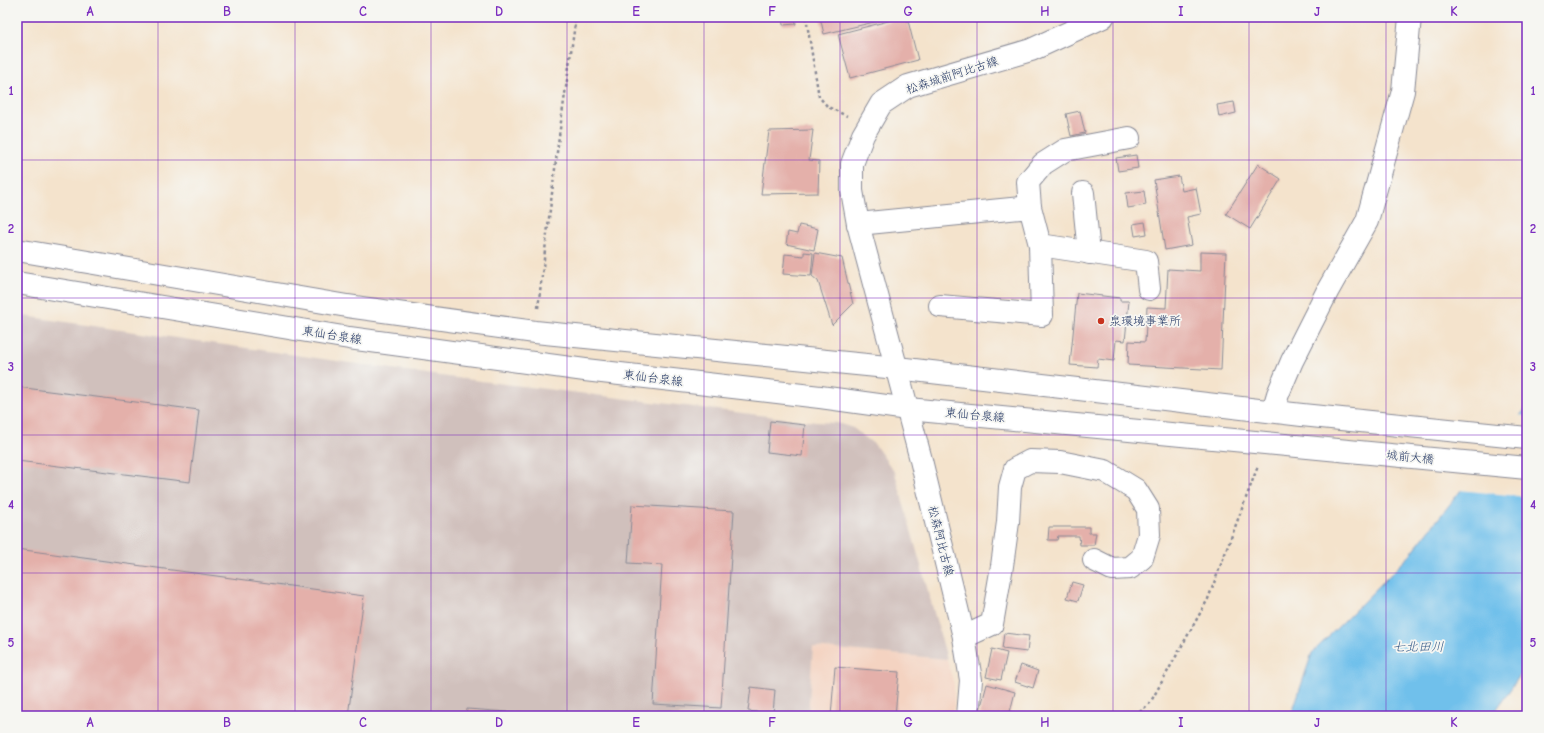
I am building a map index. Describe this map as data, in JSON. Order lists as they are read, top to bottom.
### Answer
{
  "streets": {
    "street": [
      "松森城前阿比古線",
      "東仙台泉線",
      "城前大橋",
      "松森阿比古線"
    ]
  },
  "crossings": [
    ["松森城前阿比古線", "松森阿比古線"],
    ["東仙台泉線", "城前大橋"],
    ["東仙台泉線", "松森阿比古線"]
  ],
  "water": ["七北田川"],
  "places": ["泉環境事業所"],
  "grid": {
    "columns": [
      "A",
      "B",
      "C",
      "D",
      "E",
      "F",
      "G",
      "H",
      "I",
      "J",
      "K"
    ],
    "rows": [
      "1",
      "2",
      "3",
      "4",
      "5"
    ]
  }
}
